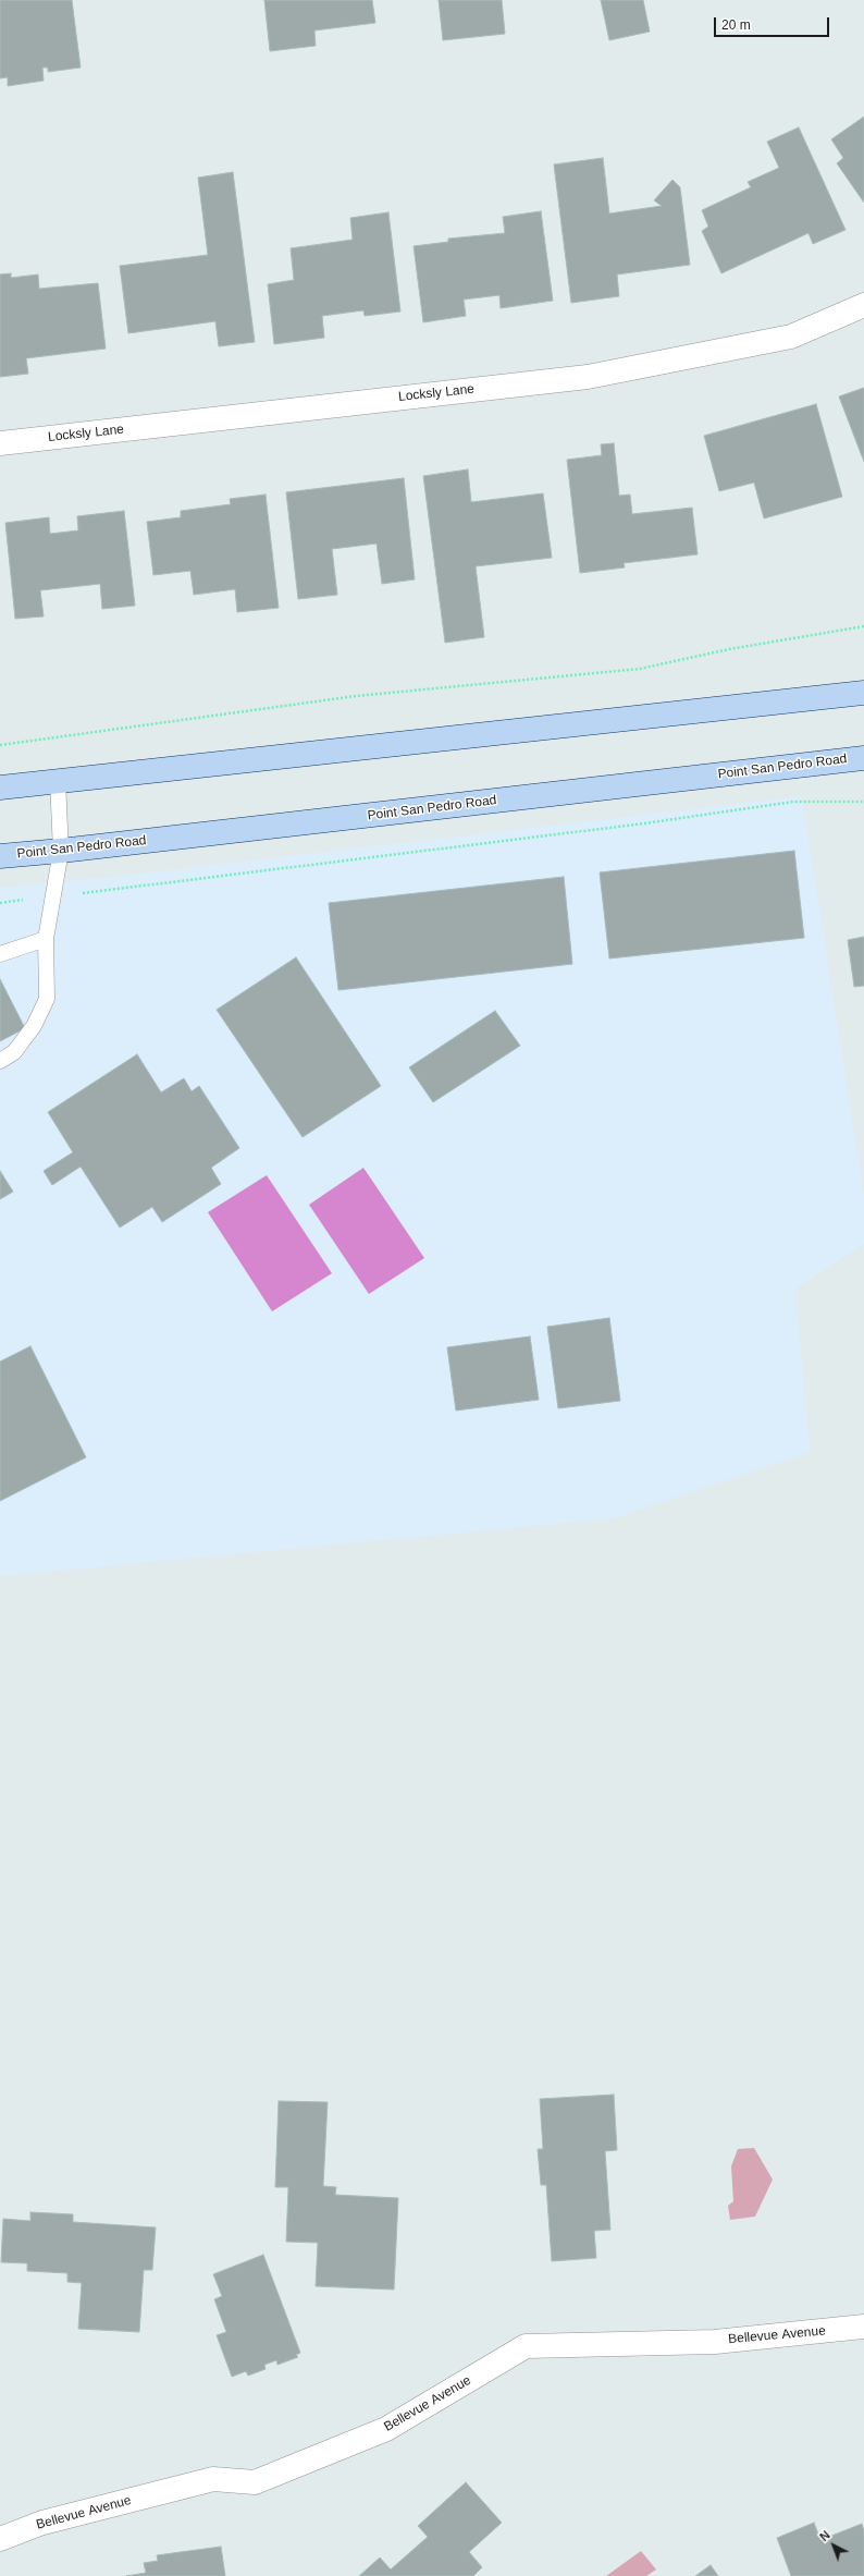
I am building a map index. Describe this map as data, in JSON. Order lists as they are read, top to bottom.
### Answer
{
  "streets": {
    "main road": ["Point San Pedro Road"],
    "street": ["Locksly Lane", "Bellevue Avenue"]
  },
  "scale_bar": "20 m",
  "north": "top left"
}
